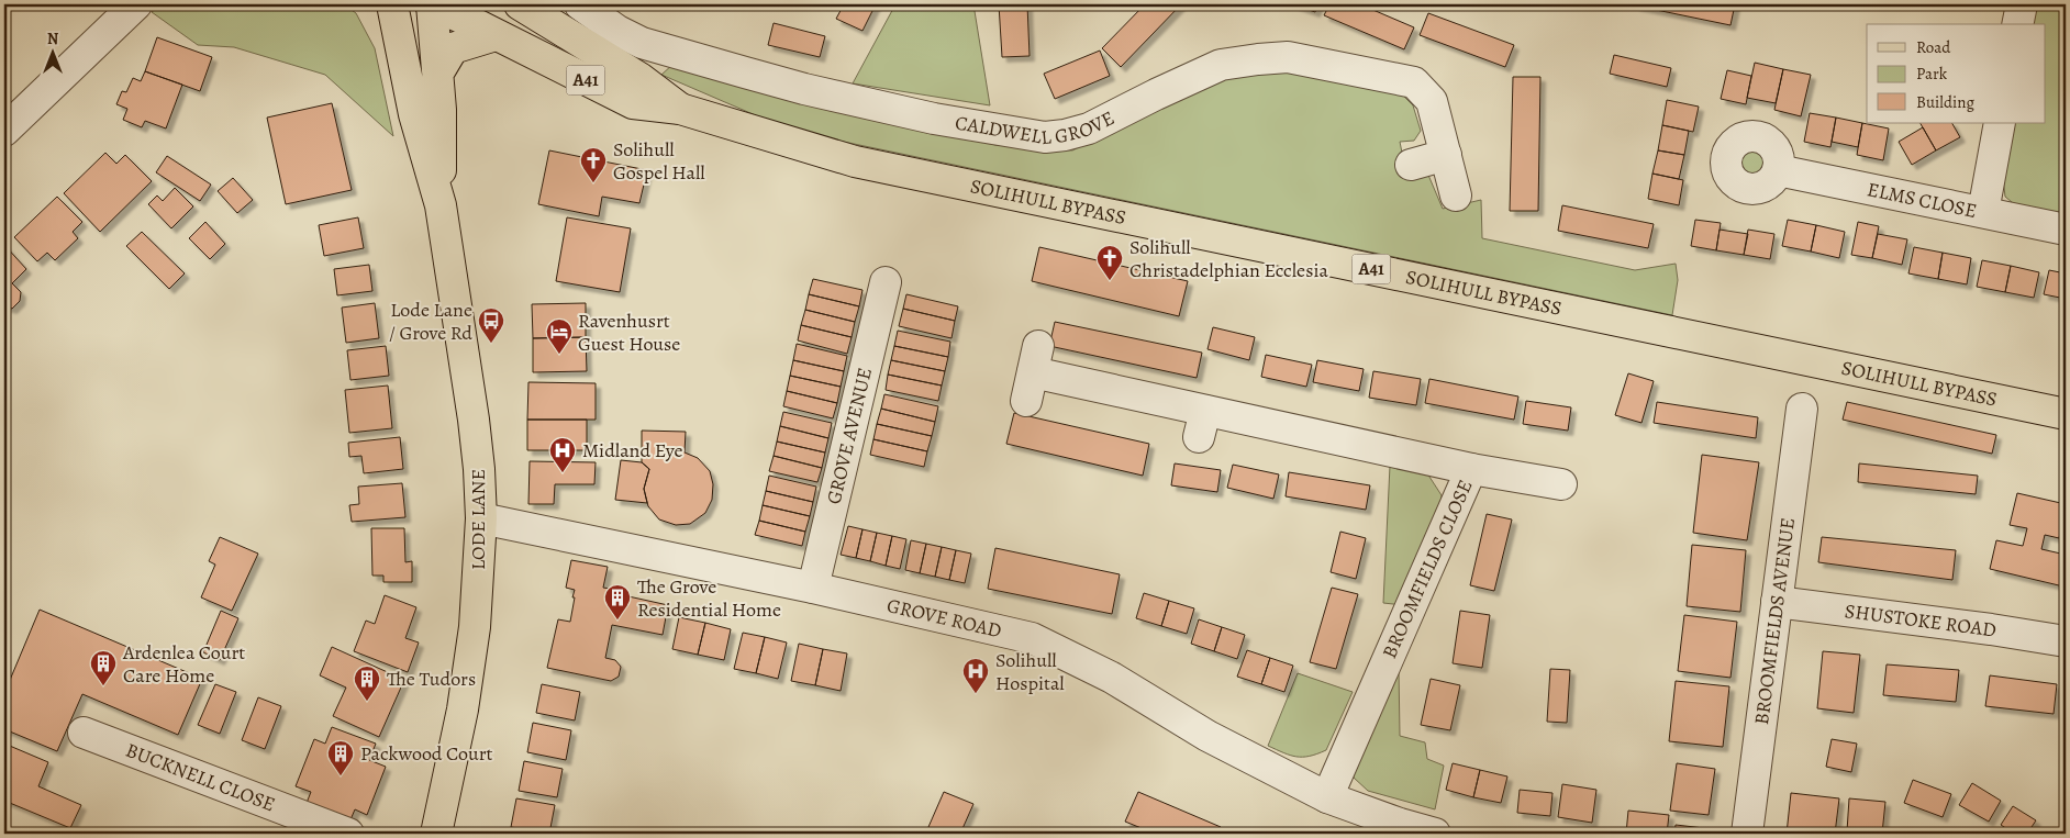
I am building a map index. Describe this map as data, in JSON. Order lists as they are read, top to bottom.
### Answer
{
  "streets": {
    "main road": ["A41", "SOLIHULL BYPASS", "LODE LANE"],
    "street": [
      "CALDWELL GROVE",
      "ELMS CLOSE",
      "GROVE AVENUE",
      "BROOMFIELDS CLOSE",
      "GROVE ROAD",
      "SHUSTOKE ROAD",
      "BROOMFIELDS AVENUE",
      "BUCKNELL CLOSE"
    ]
  },
  "crossings": [
    ["SOLIHULL BYPASS", "LODE LANE"],
    ["GROVE AVENUE", "GROVE ROAD"],
    ["LODE LANE", "GROVE ROAD"],
    ["BROOMFIELDS CLOSE", "GROVE ROAD"],
    ["SHUSTOKE ROAD", "BROOMFIELDS AVENUE"]
  ],
  "places": {
    "church": ["Solihull Gospel Hall", "Solihull Christadelphian Ecclesia"],
    "bus stop": ["Lode Lane / Grove Rd"],
    "hotel": ["Ravenhusrt Guest House"],
    "hospital": ["Midland Eye", "Solihull Hospital"],
    "building": [
      "The Grove Residential Home",
      "Ardenlea Court Care Home",
      "The Tudors",
      "Packwood Court"
    ]
  },
  "legend": ["Road", "Park", "Building"],
  "north": "top"
}
